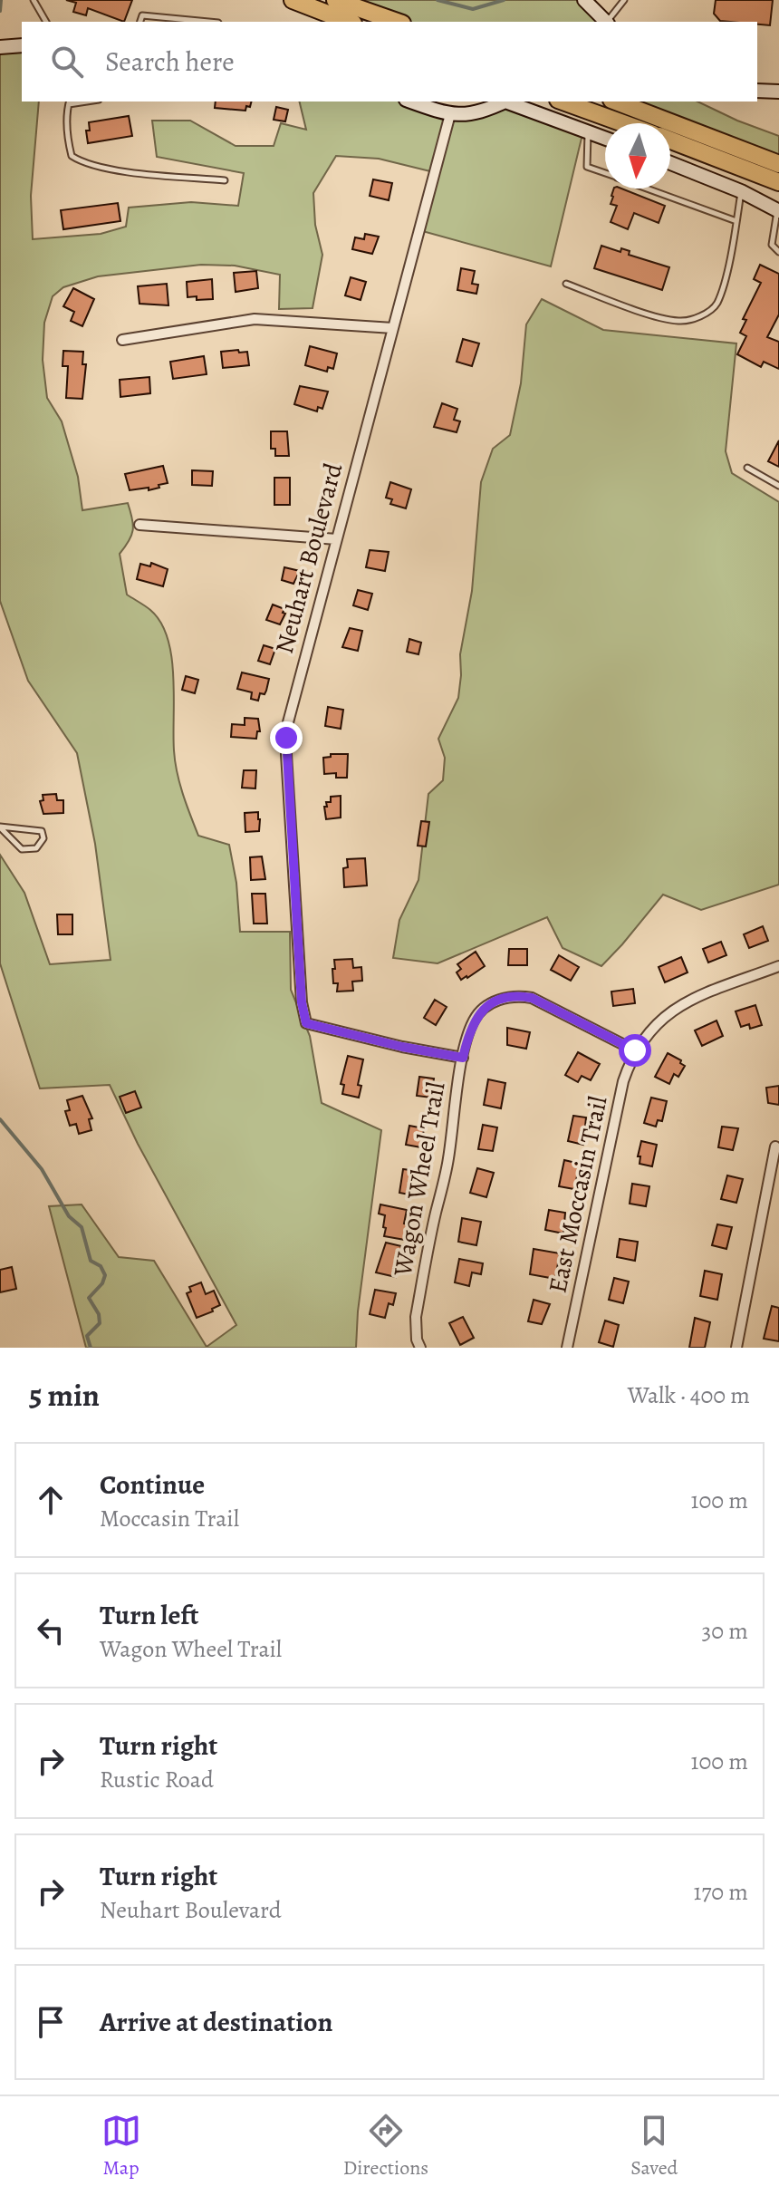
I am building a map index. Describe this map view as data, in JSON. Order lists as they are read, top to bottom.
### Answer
{
  "streets": {
    "street": ["Neuhart Boulevard", "Wagon Wheel Trail", "East Moccasin Trail"]
  },
  "crossings": [
    ["Neuhart Boulevard", "Wagon Wheel Trail"],
    ["Wagon Wheel Trail", "East Moccasin Trail"]
  ],
  "north": "bottom",
  "page": {
    "search": "Search here",
    "heading": ["5 min", "Walk · 400 m"],
    "list": [
      ["Continue", "Moccasin Trail", "100 m"],
      ["Turn left", "Wagon Wheel Trail", "30 m"],
      ["Turn right", "Rustic Road", "100 m"],
      ["Turn right", "Neuhart Boulevard", "170 m"],
      "Arrive at destination"
    ],
    "nav": ["Map", "Directions", "Saved"]
  }
}
